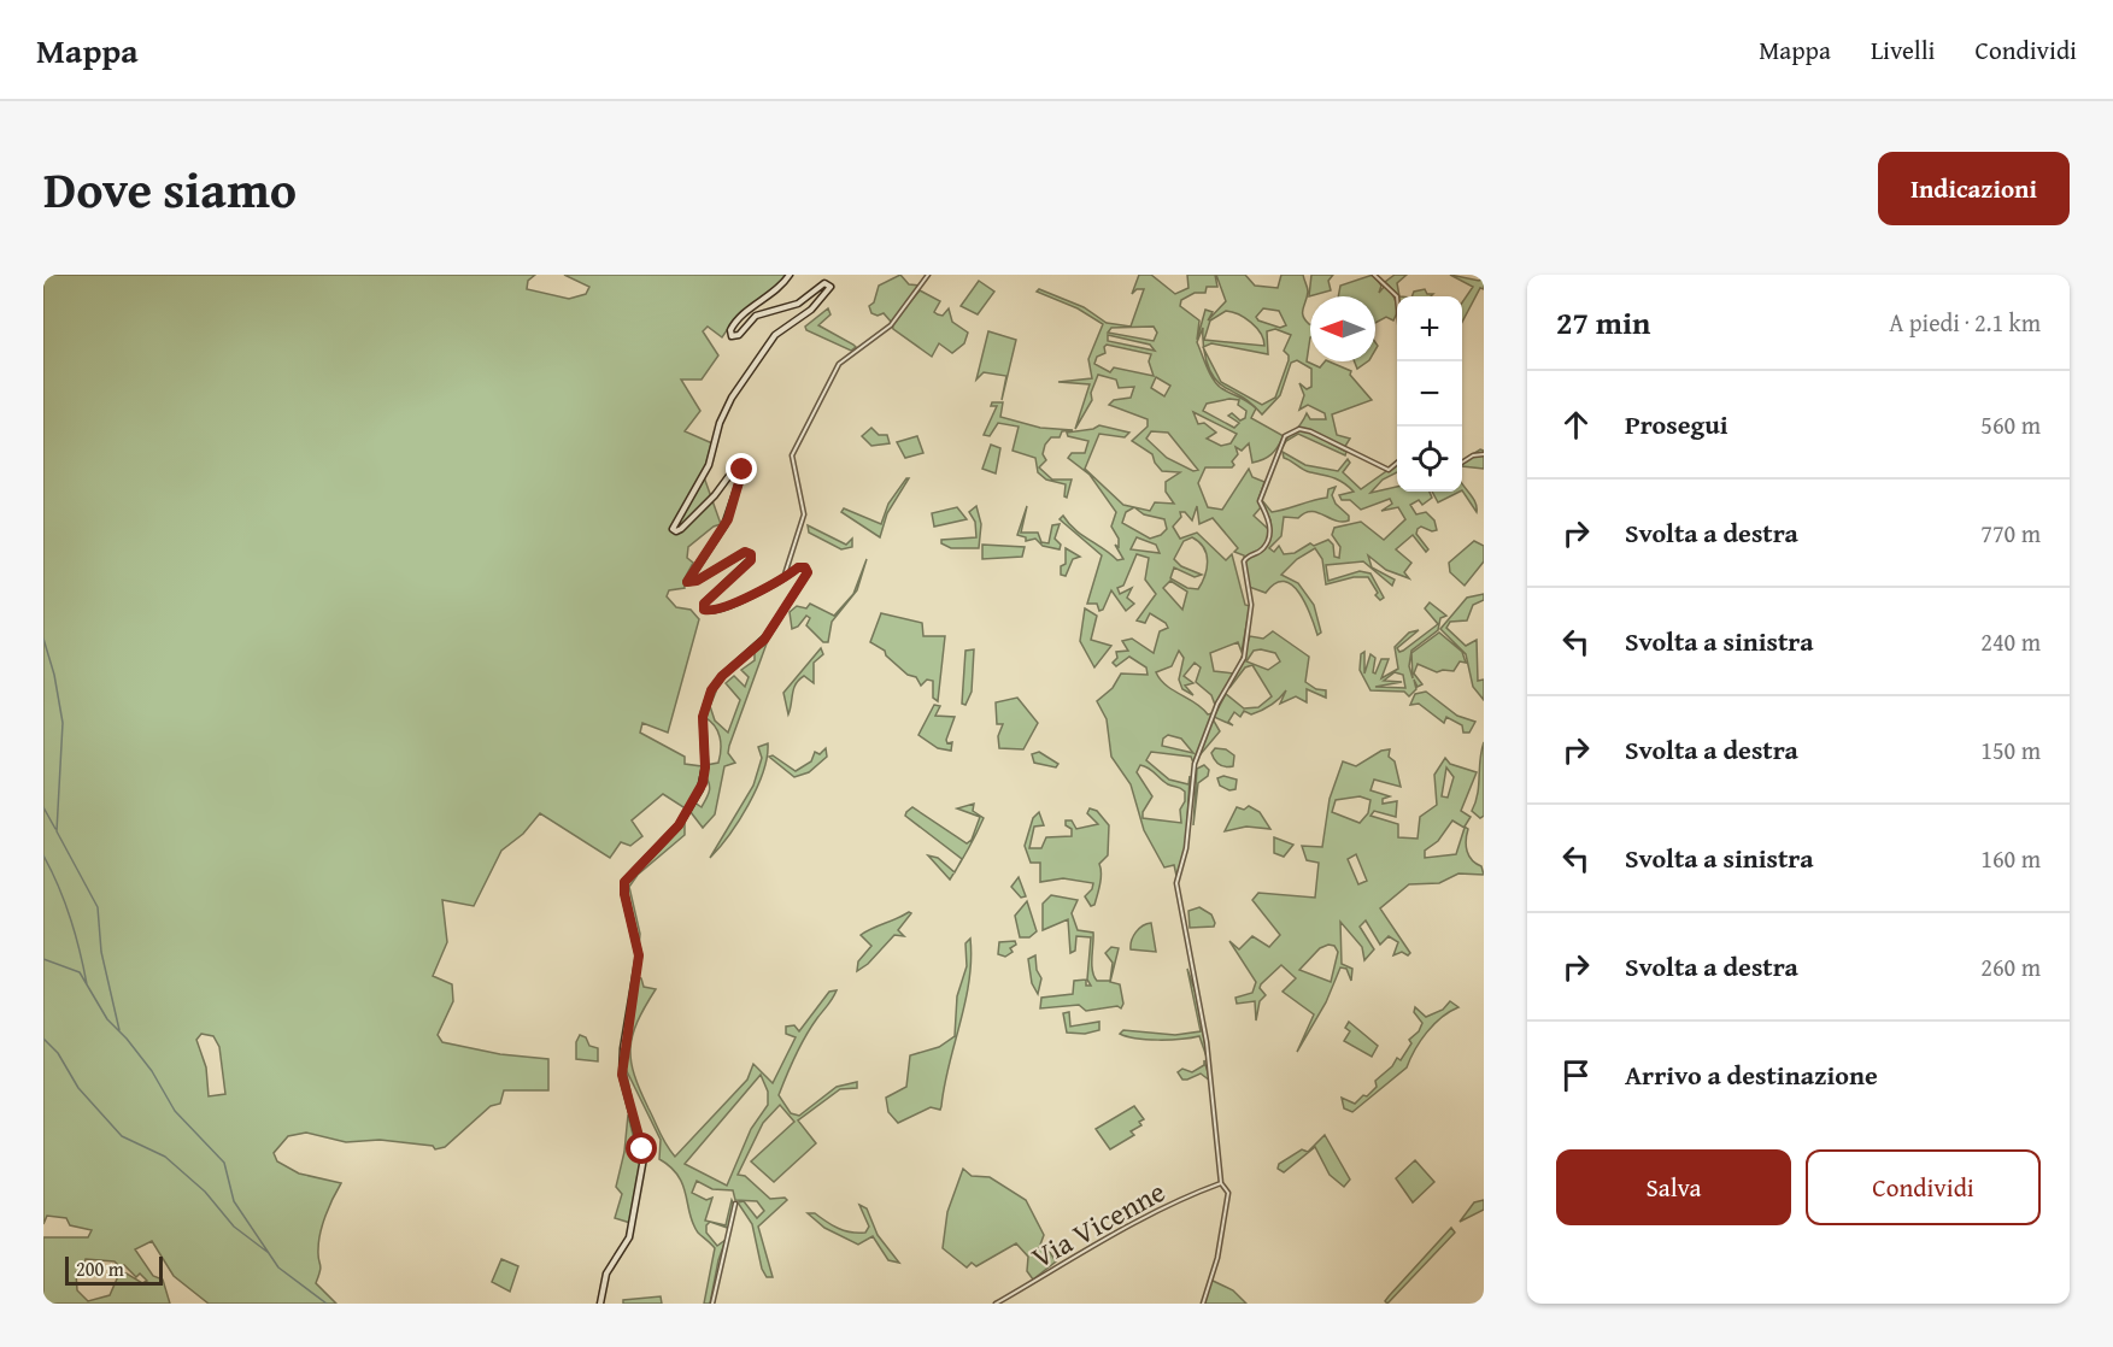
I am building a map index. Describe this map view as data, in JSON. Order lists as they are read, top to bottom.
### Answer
{
  "streets": {
    "street": ["Via Vicenne"]
  },
  "scale_bar": "200 m",
  "north": "left",
  "page": {
    "header": "Mappa",
    "nav": ["Mappa", "Livelli", "Condividi"],
    "title": "Dove siamo",
    "buttons": [
      "Indicazioni",
      ["Salva", "Condividi"]
    ],
    "heading": ["27 min", "A piedi · 2.1 km"],
    "map_buttons": ["+", "−"],
    "list": [
      ["Prosegui", "560 m"],
      ["Svolta a destra", "770 m"],
      ["Svolta a sinistra", "240 m"],
      ["Svolta a destra", "150 m"],
      ["Svolta a sinistra", "160 m"],
      ["Svolta a destra", "260 m"],
      "Arrivo a destinazione"
    ],
    "scale": "200 m"
  }
}
